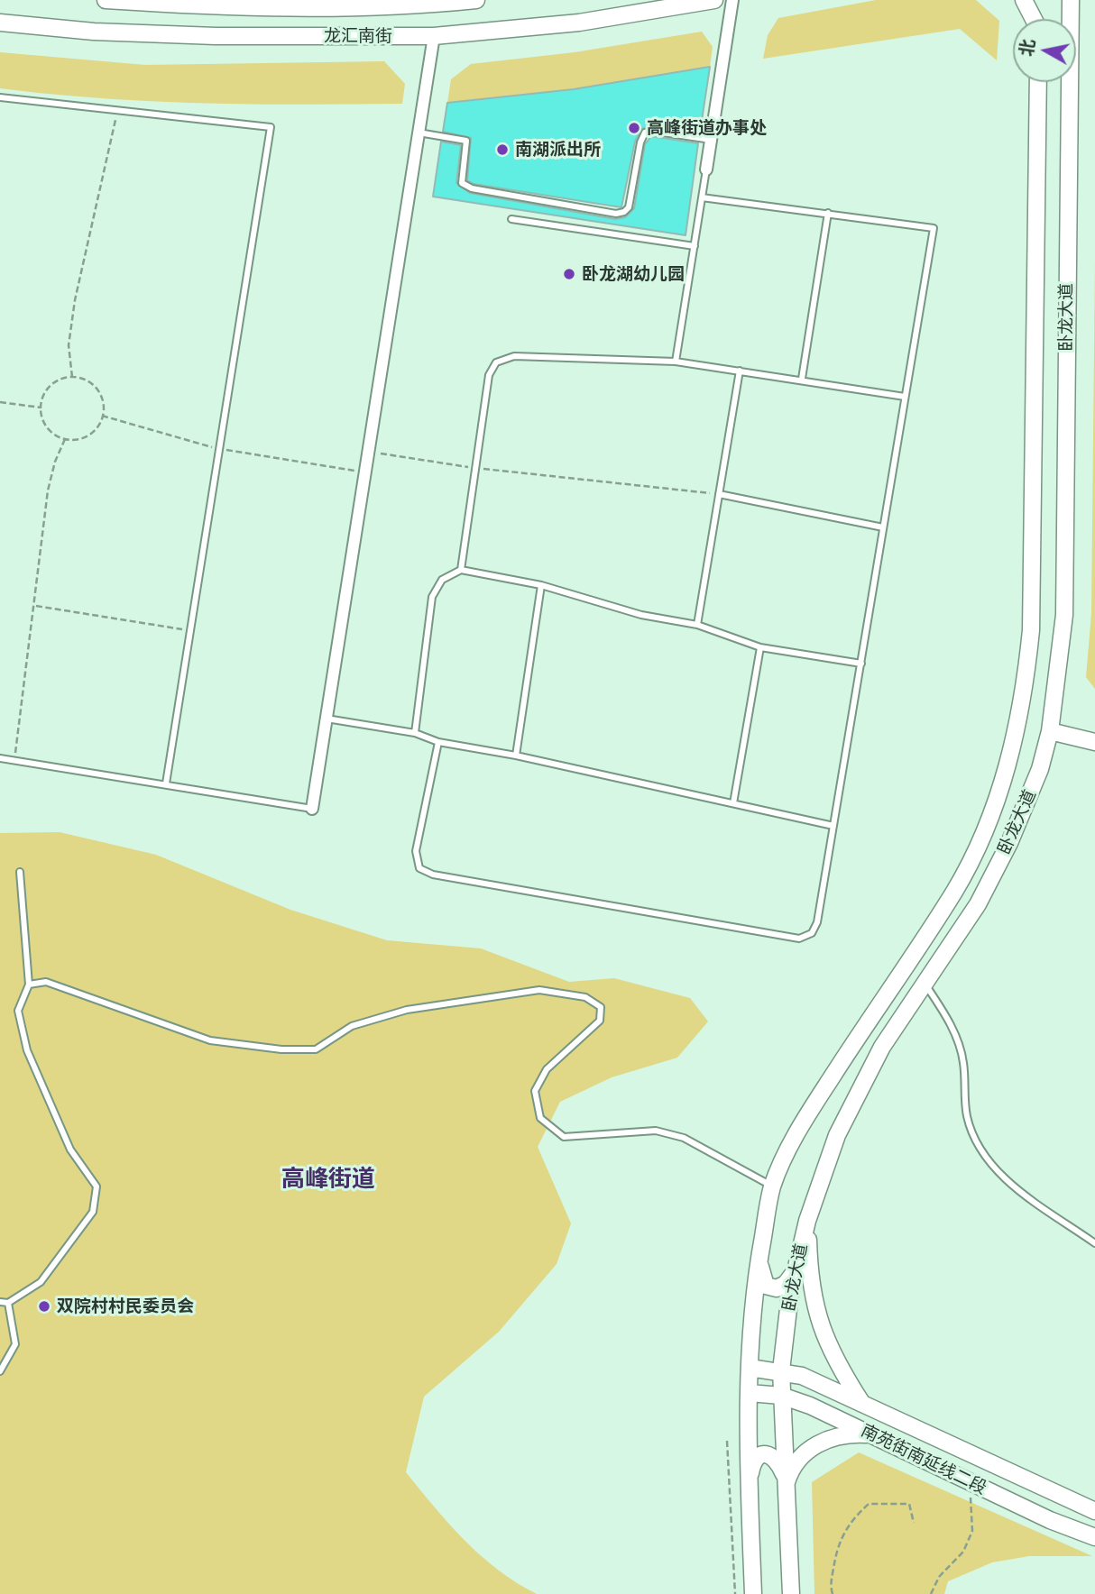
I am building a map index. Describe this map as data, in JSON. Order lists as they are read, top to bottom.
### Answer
{
  "streets": {
    "main road": ["龙汇南街", "卧龙大道", "南苑街南延线二段"]
  },
  "crossings": [
    ["卧龙大道", "南苑街南延线二段"]
  ],
  "districts": ["高峰街道"],
  "places": [
    "高峰街道办事处",
    "南湖派出所",
    "卧龙湖幼儿园",
    "双院村村民委员会"
  ],
  "north": "left"
}
